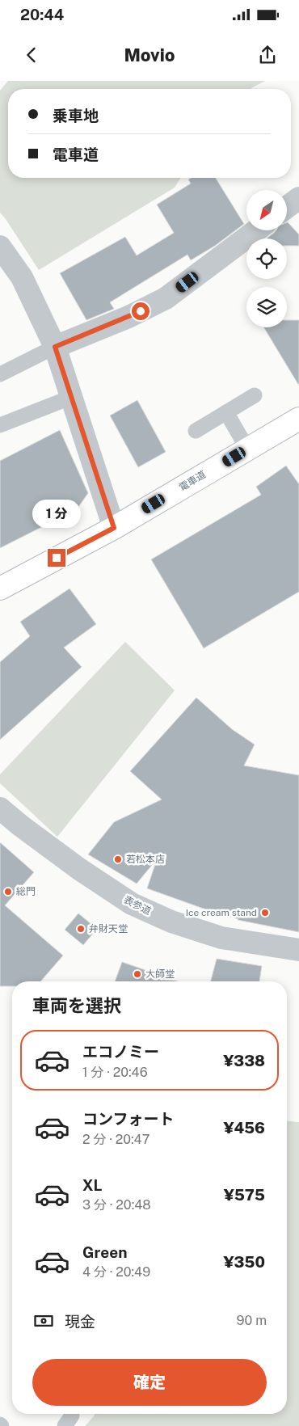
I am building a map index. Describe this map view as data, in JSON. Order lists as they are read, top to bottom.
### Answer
{
  "streets": {
    "street": ["電車道", "表参道"]
  },
  "places": [
    "若松本店",
    "総門",
    "Ice cream stand",
    "弁財天堂",
    "大師堂"
  ],
  "north": "bottom left",
  "page": {
    "status": "20:44",
    "header": "Movio",
    "banner": ["乗車地", "電車道"],
    "bubble": "1 分",
    "heading": "車両を選択",
    "list": [
      {
        "name": "エコノミー",
        "note": "1 分 · 20:46",
        "value": "¥338"
      },
      {
        "name": "コンフォート",
        "note": "2 分 · 20:47",
        "value": "¥456"
      },
      {
        "name": "XL",
        "note": "3 分 · 20:48",
        "value": "¥575"
      },
      {
        "name": "Green",
        "note": "4 分 · 20:49",
        "value": "¥350"
      }
    ],
    "pay": ["現金", "90 m"],
    "buttons": "確定"
  }
}
